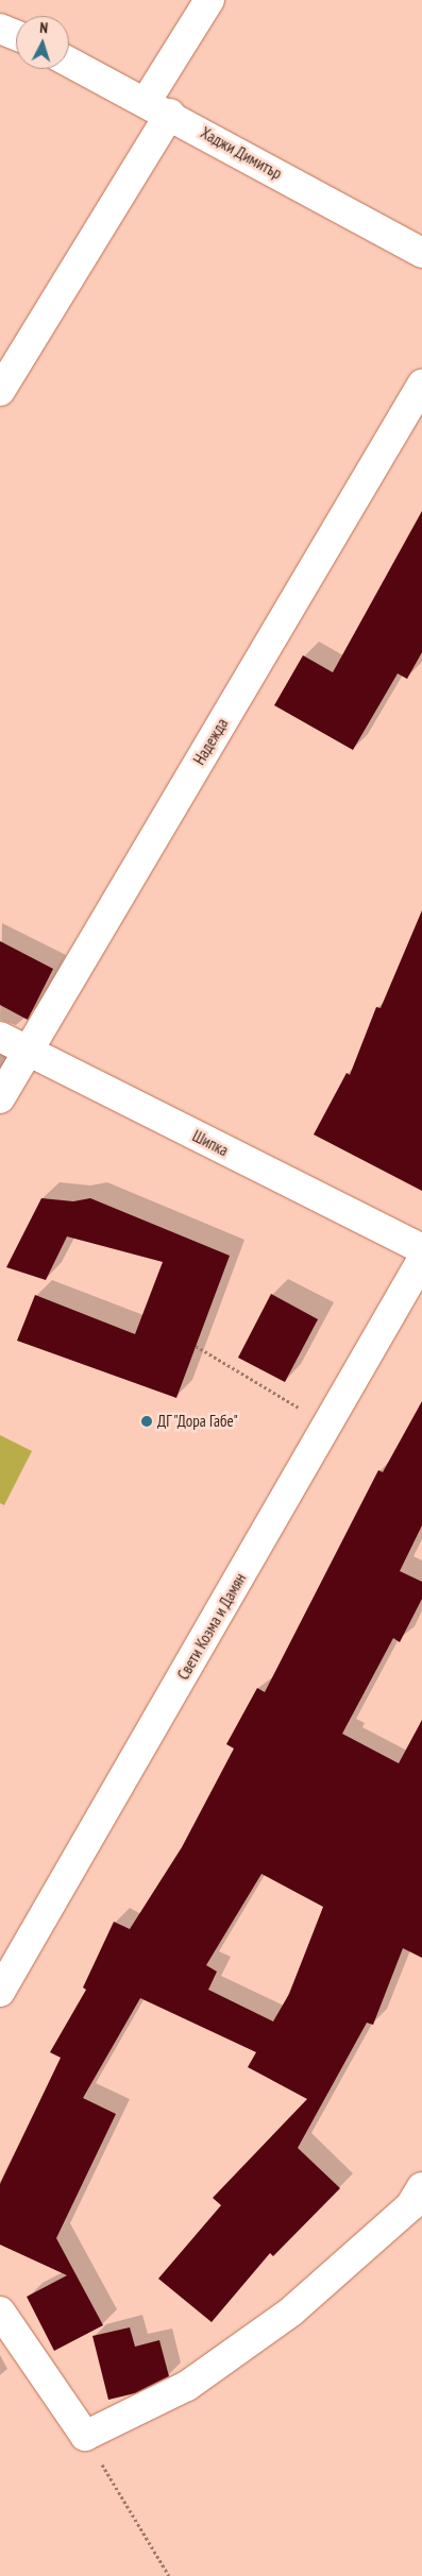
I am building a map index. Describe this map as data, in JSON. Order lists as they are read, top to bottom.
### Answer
{
  "streets": {
    "street": [
      "Хаджи Димитър",
      "Надежда",
      "Шипка",
      "Свети Козма и Дамян"
    ]
  },
  "crossings": [
    ["Надежда", "Шипка"]
  ],
  "places": ["ДГ \"Дора Габе\""],
  "north": "top"
}
